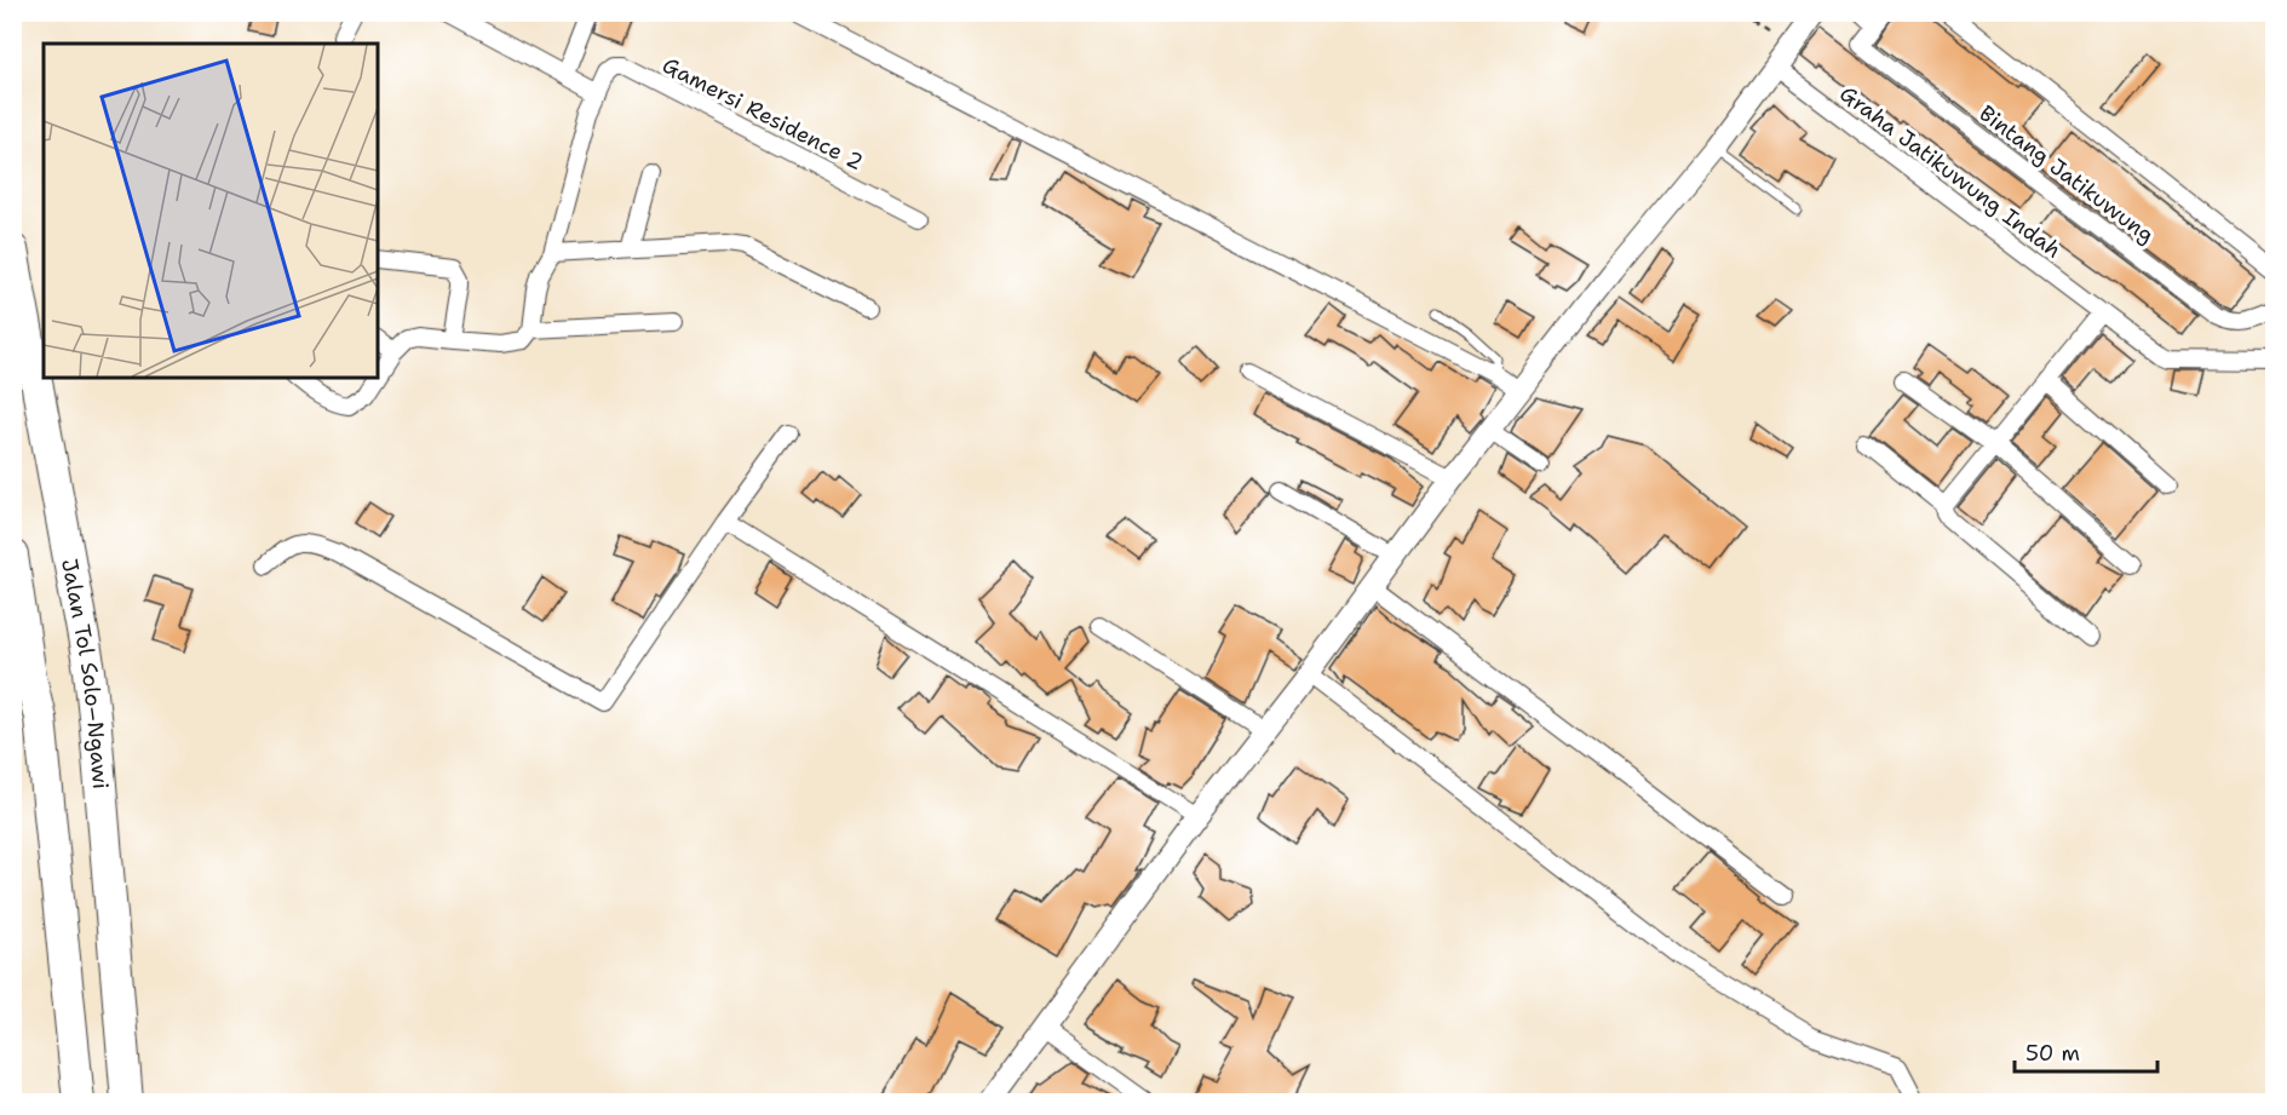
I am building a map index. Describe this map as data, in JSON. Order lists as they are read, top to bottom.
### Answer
{
  "streets": {
    "highway": ["Jalan Tol Solo–Ngawi"],
    "street": ["Gamersi Residence 2", "Graha Jatikuwung Indah", "Bintang Jatikuwung"]
  },
  "scale_bar": "50 m"
}
